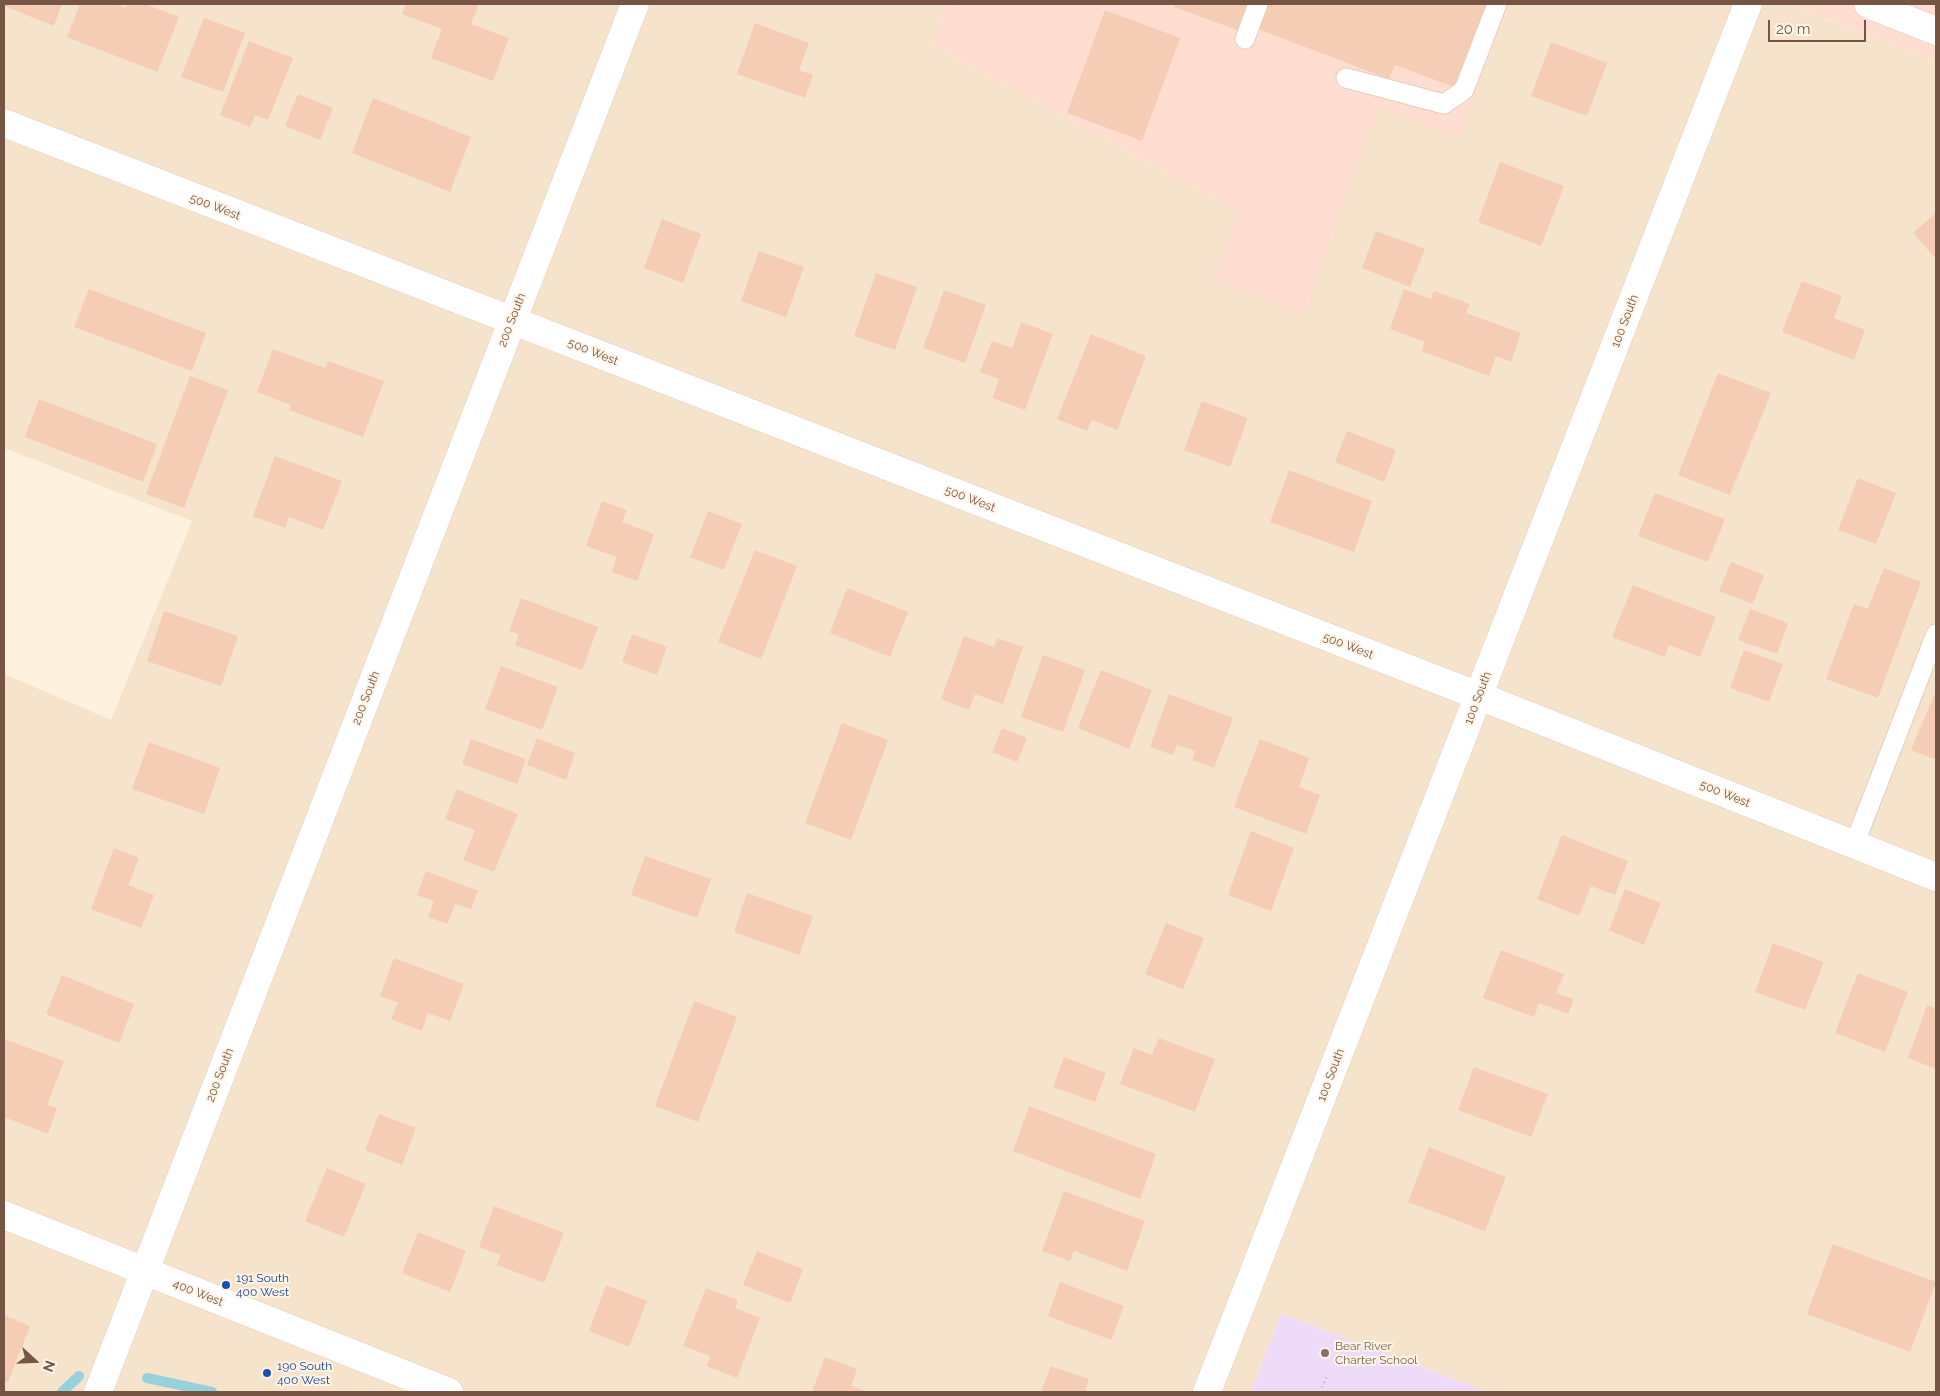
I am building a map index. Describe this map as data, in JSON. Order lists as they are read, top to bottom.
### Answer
{
  "streets": {
    "street": [
      "500 West",
      "200 South",
      "100 South",
      "400 West"
    ]
  },
  "crossings": [
    ["500 West", "200 South"],
    ["500 West", "100 South"],
    ["200 South", "400 West"]
  ],
  "places": ["191 South 400 West", "Bear River Charter School", "190 South 400 West"],
  "scale_bar": "20 m",
  "north": "right"
}
